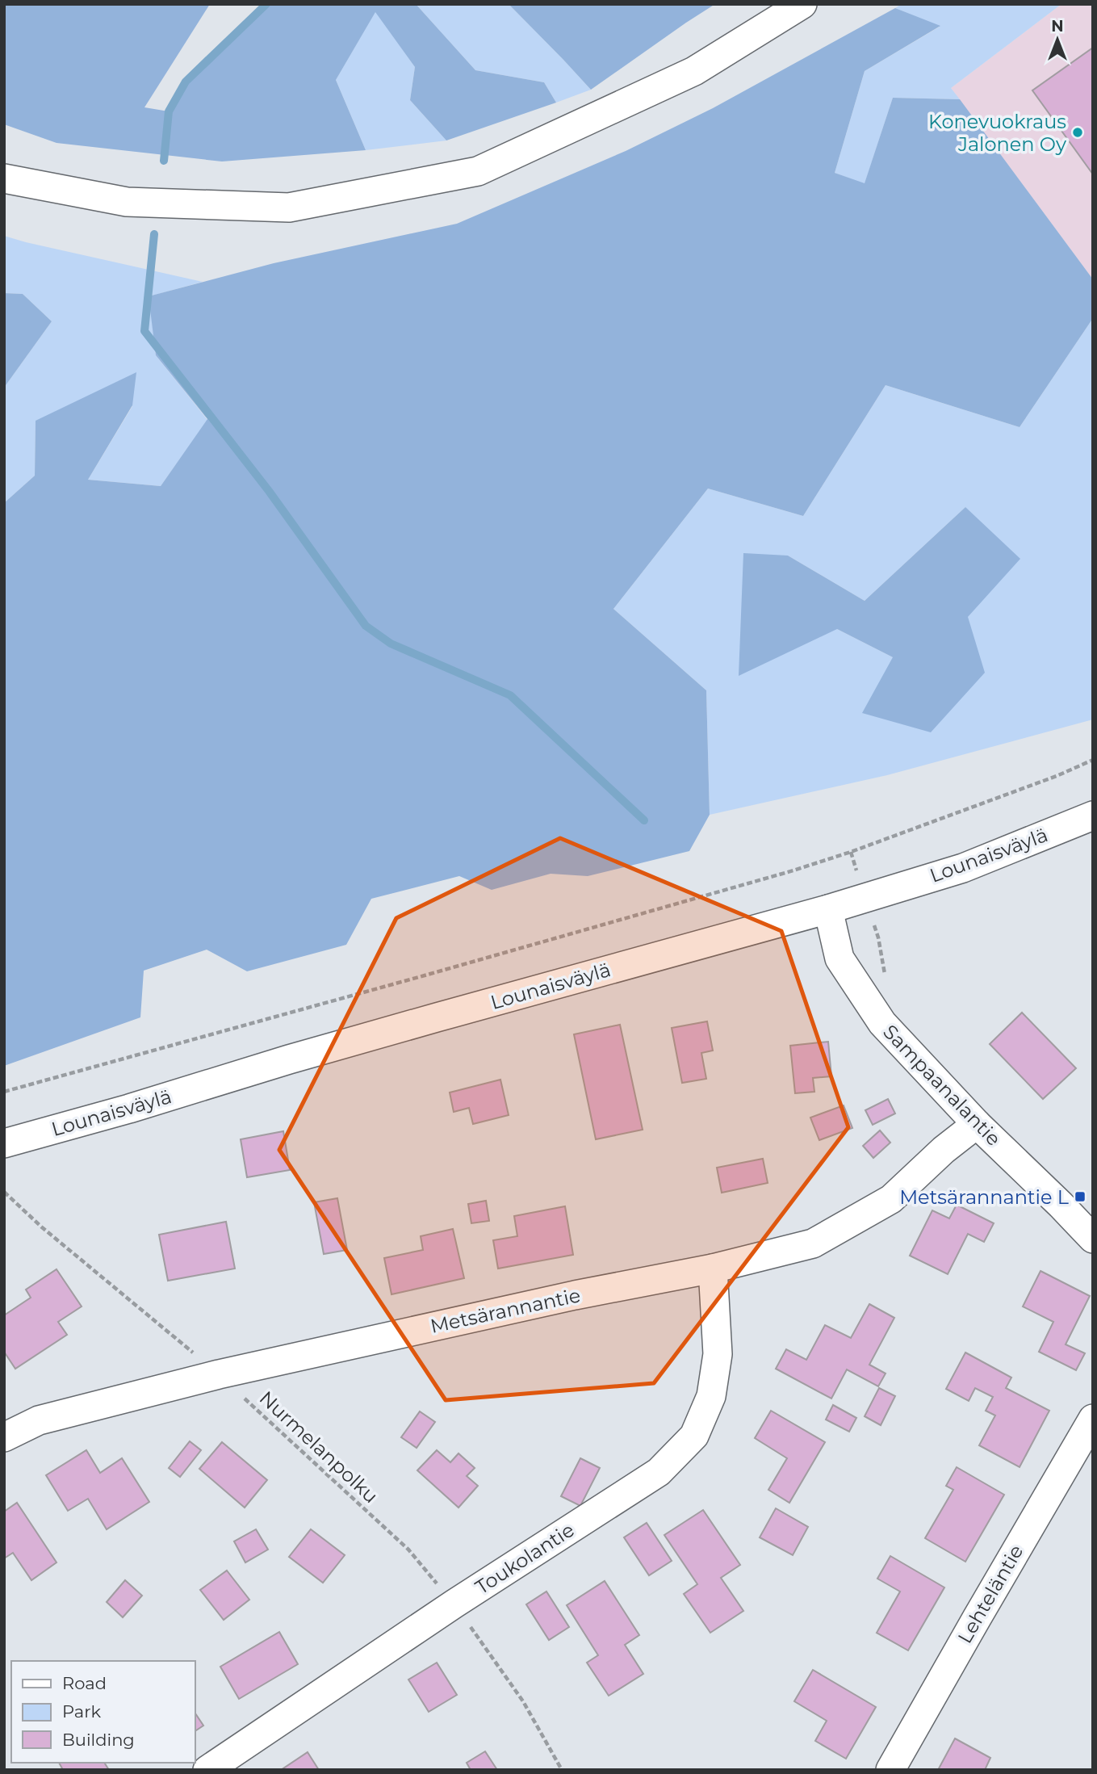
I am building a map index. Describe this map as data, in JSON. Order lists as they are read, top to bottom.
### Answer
{
  "streets": {
    "street": [
      "Lounaisväylä",
      "Sampaanalantie",
      "Metsärannantie",
      "Toukolantie",
      "Lehteläntie"
    ],
    "path": ["Nurmelanpolku"]
  },
  "crossings": [
    ["Lounaisväylä", "Sampaanalantie"],
    ["Sampaanalantie", "Metsärannantie"],
    ["Metsärannantie", "Nurmelanpolku"],
    ["Metsärannantie", "Toukolantie"],
    ["Nurmelanpolku", "Toukolantie"]
  ],
  "places": {
    "other": ["Konevuokraus Jalonen Oy"],
    "transit": ["Metsärannantie L"]
  },
  "legend": ["Road", "Park", "Building"],
  "north": "top"
}
